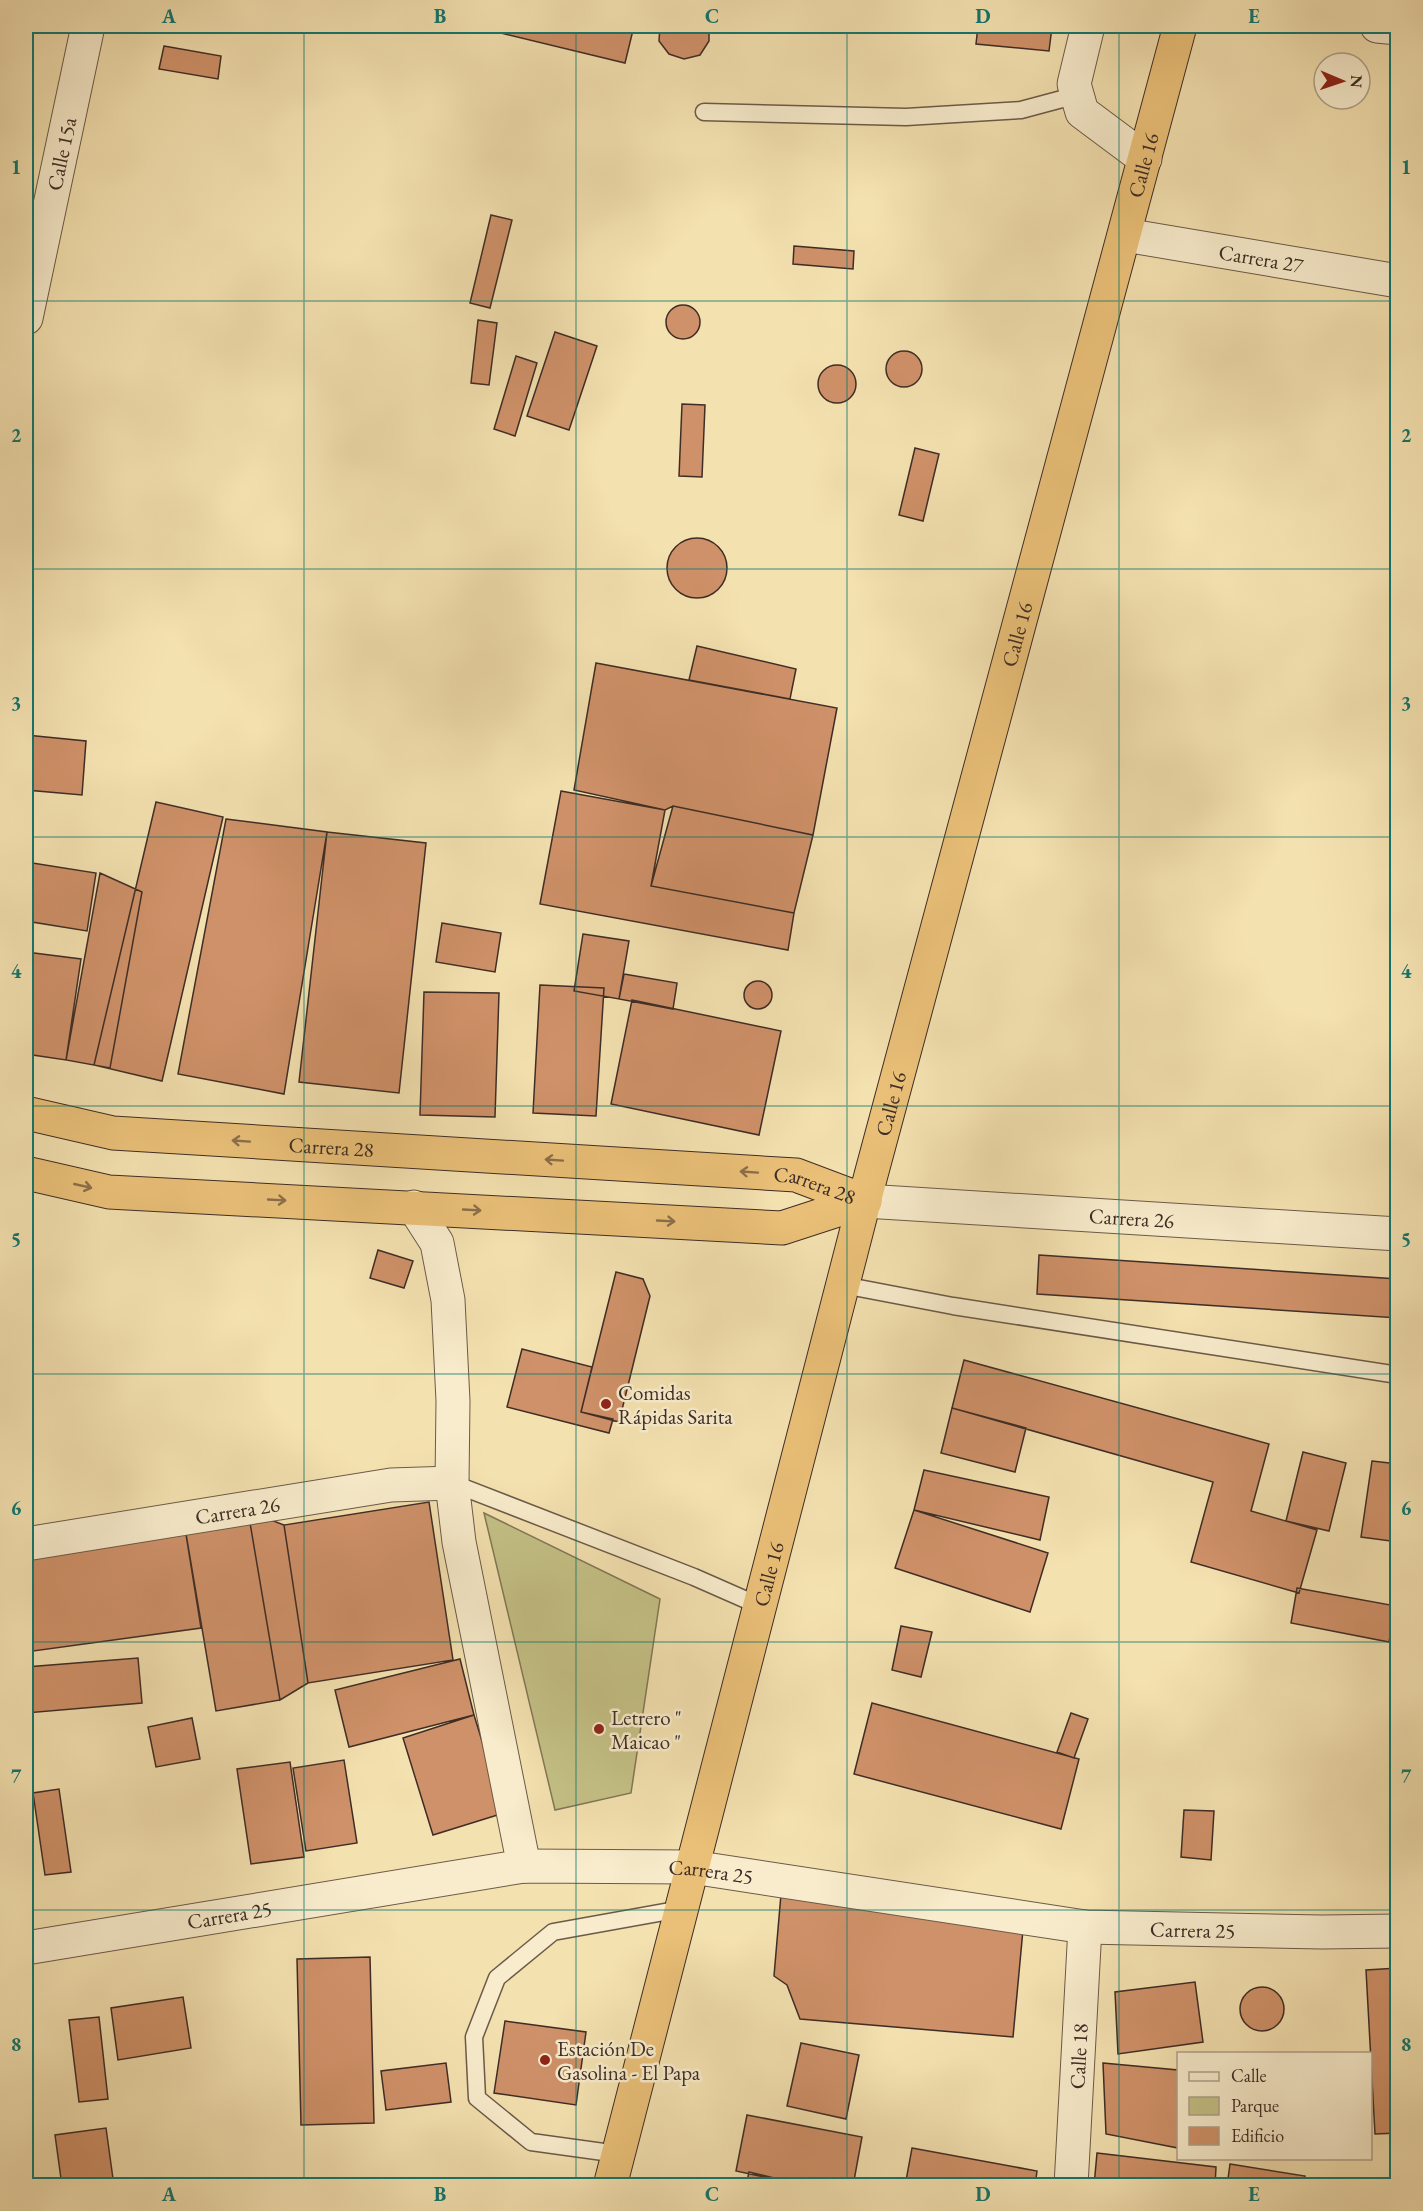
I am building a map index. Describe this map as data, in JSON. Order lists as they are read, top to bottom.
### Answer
{
  "streets": {
    "highway": ["Calle 16", "Carrera 28"],
    "street": [
      "Calle 15a",
      "Carrera 27",
      "Carrera 26",
      "Carrera 25",
      "Calle 18"
    ]
  },
  "crossings": [
    ["Calle 16", "Carrera 27"],
    ["Calle 16", "Carrera 28"],
    ["Calle 16", "Carrera 26"],
    ["Calle 16", "Carrera 25"],
    ["Carrera 28", "Carrera 26"],
    ["Carrera 25", "Calle 18"]
  ],
  "places": ["Comidas Rápidas Sarita", "Letrero \" Maicao \"", "Estación De Gasolina - El Papa"],
  "legend": ["Calle", "Parque", "Edificio"],
  "north": "right",
  "grid": {
    "columns": [
      "A",
      "B",
      "C",
      "D",
      "E"
    ],
    "rows": [
      "1",
      "2",
      "3",
      "4",
      "5",
      "6",
      "7",
      "8"
    ]
  }
}
